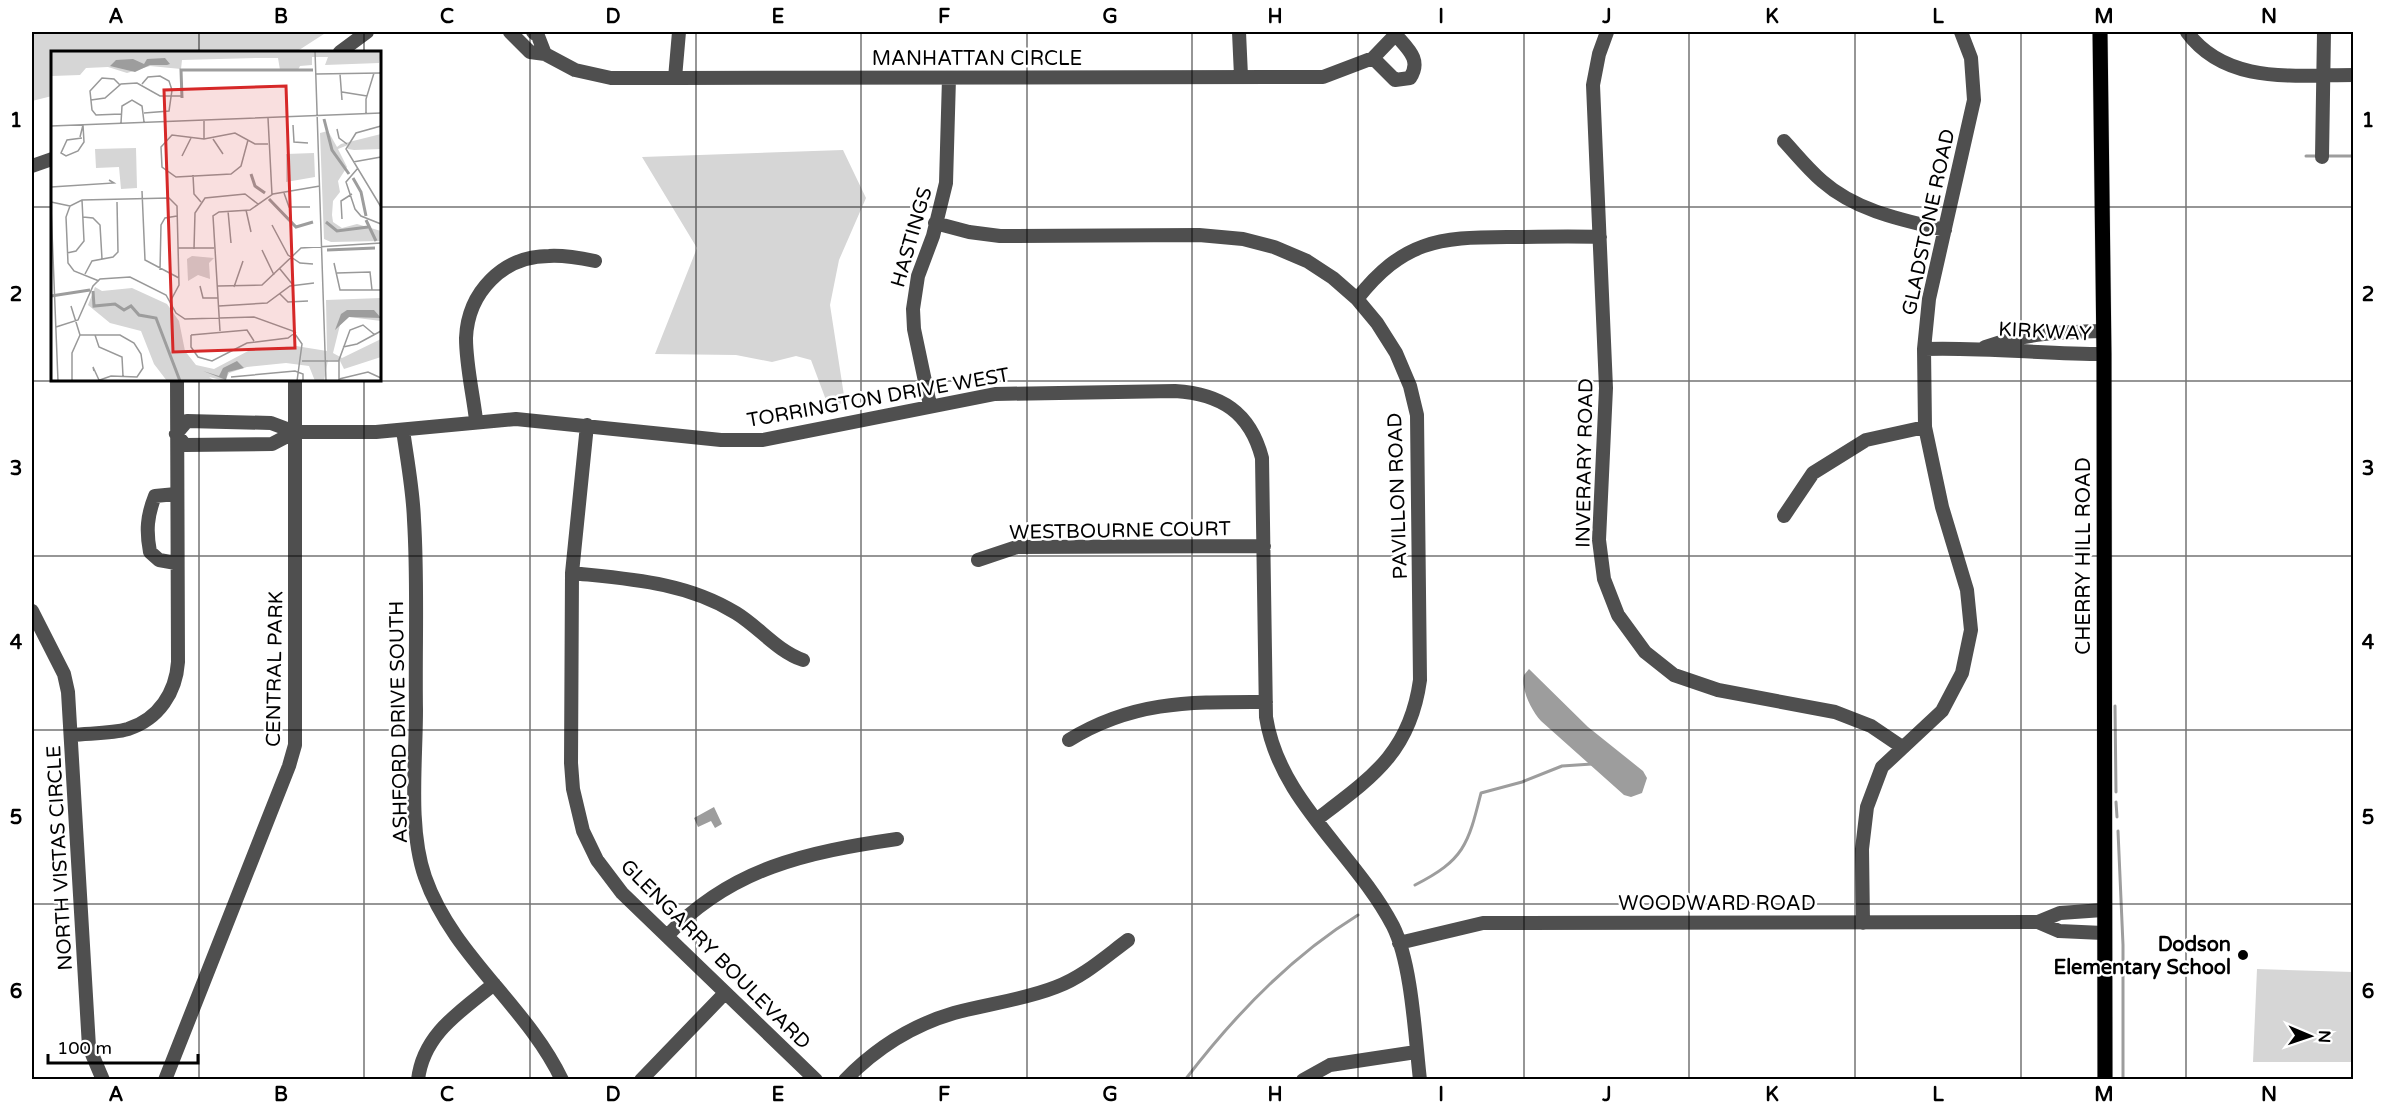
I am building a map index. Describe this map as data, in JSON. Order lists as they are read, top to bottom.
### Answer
{
  "streets": {
    "main road": ["CHERRY HILL ROAD"],
    "street": [
      "MANHATTAN CIRCLE",
      "GLADSTONE ROAD",
      "HASTINGS",
      "KIRKWAY",
      "TORRINGTON DRIVE WEST",
      "INVERARY ROAD",
      "PAVILLON ROAD",
      "WESTBOURNE COURT",
      "CENTRAL PARK",
      "ASHFORD DRIVE SOUTH",
      "NORTH VISTAS CIRCLE",
      "WOODWARD ROAD",
      "GLENGARRY BOULEVARD"
    ]
  },
  "crossings": [
    ["MANHATTAN CIRCLE", "HASTINGS"],
    ["GLADSTONE ROAD", "KIRKWAY"],
    ["GLADSTONE ROAD", "INVERARY ROAD"],
    ["GLADSTONE ROAD", "WOODWARD ROAD"],
    ["HASTINGS", "TORRINGTON DRIVE WEST"],
    ["HASTINGS", "PAVILLON ROAD"],
    ["KIRKWAY", "CHERRY HILL ROAD"],
    ["TORRINGTON DRIVE WEST", "WESTBOURNE COURT"],
    ["TORRINGTON DRIVE WEST", "CENTRAL PARK"],
    ["TORRINGTON DRIVE WEST", "ASHFORD DRIVE SOUTH"],
    ["TORRINGTON DRIVE WEST", "GLENGARRY BOULEVARD"],
    ["CHERRY HILL ROAD", "WOODWARD ROAD"]
  ],
  "places": ["Dodson Elementary School"],
  "scale_bar": "100 m",
  "north": "right",
  "grid": {
    "columns": [
      "A",
      "B",
      "C",
      "D",
      "E",
      "F",
      "G",
      "H",
      "I",
      "J",
      "K",
      "L",
      "M",
      "N"
    ],
    "rows": [
      "1",
      "2",
      "3",
      "4",
      "5",
      "6"
    ]
  }
}
